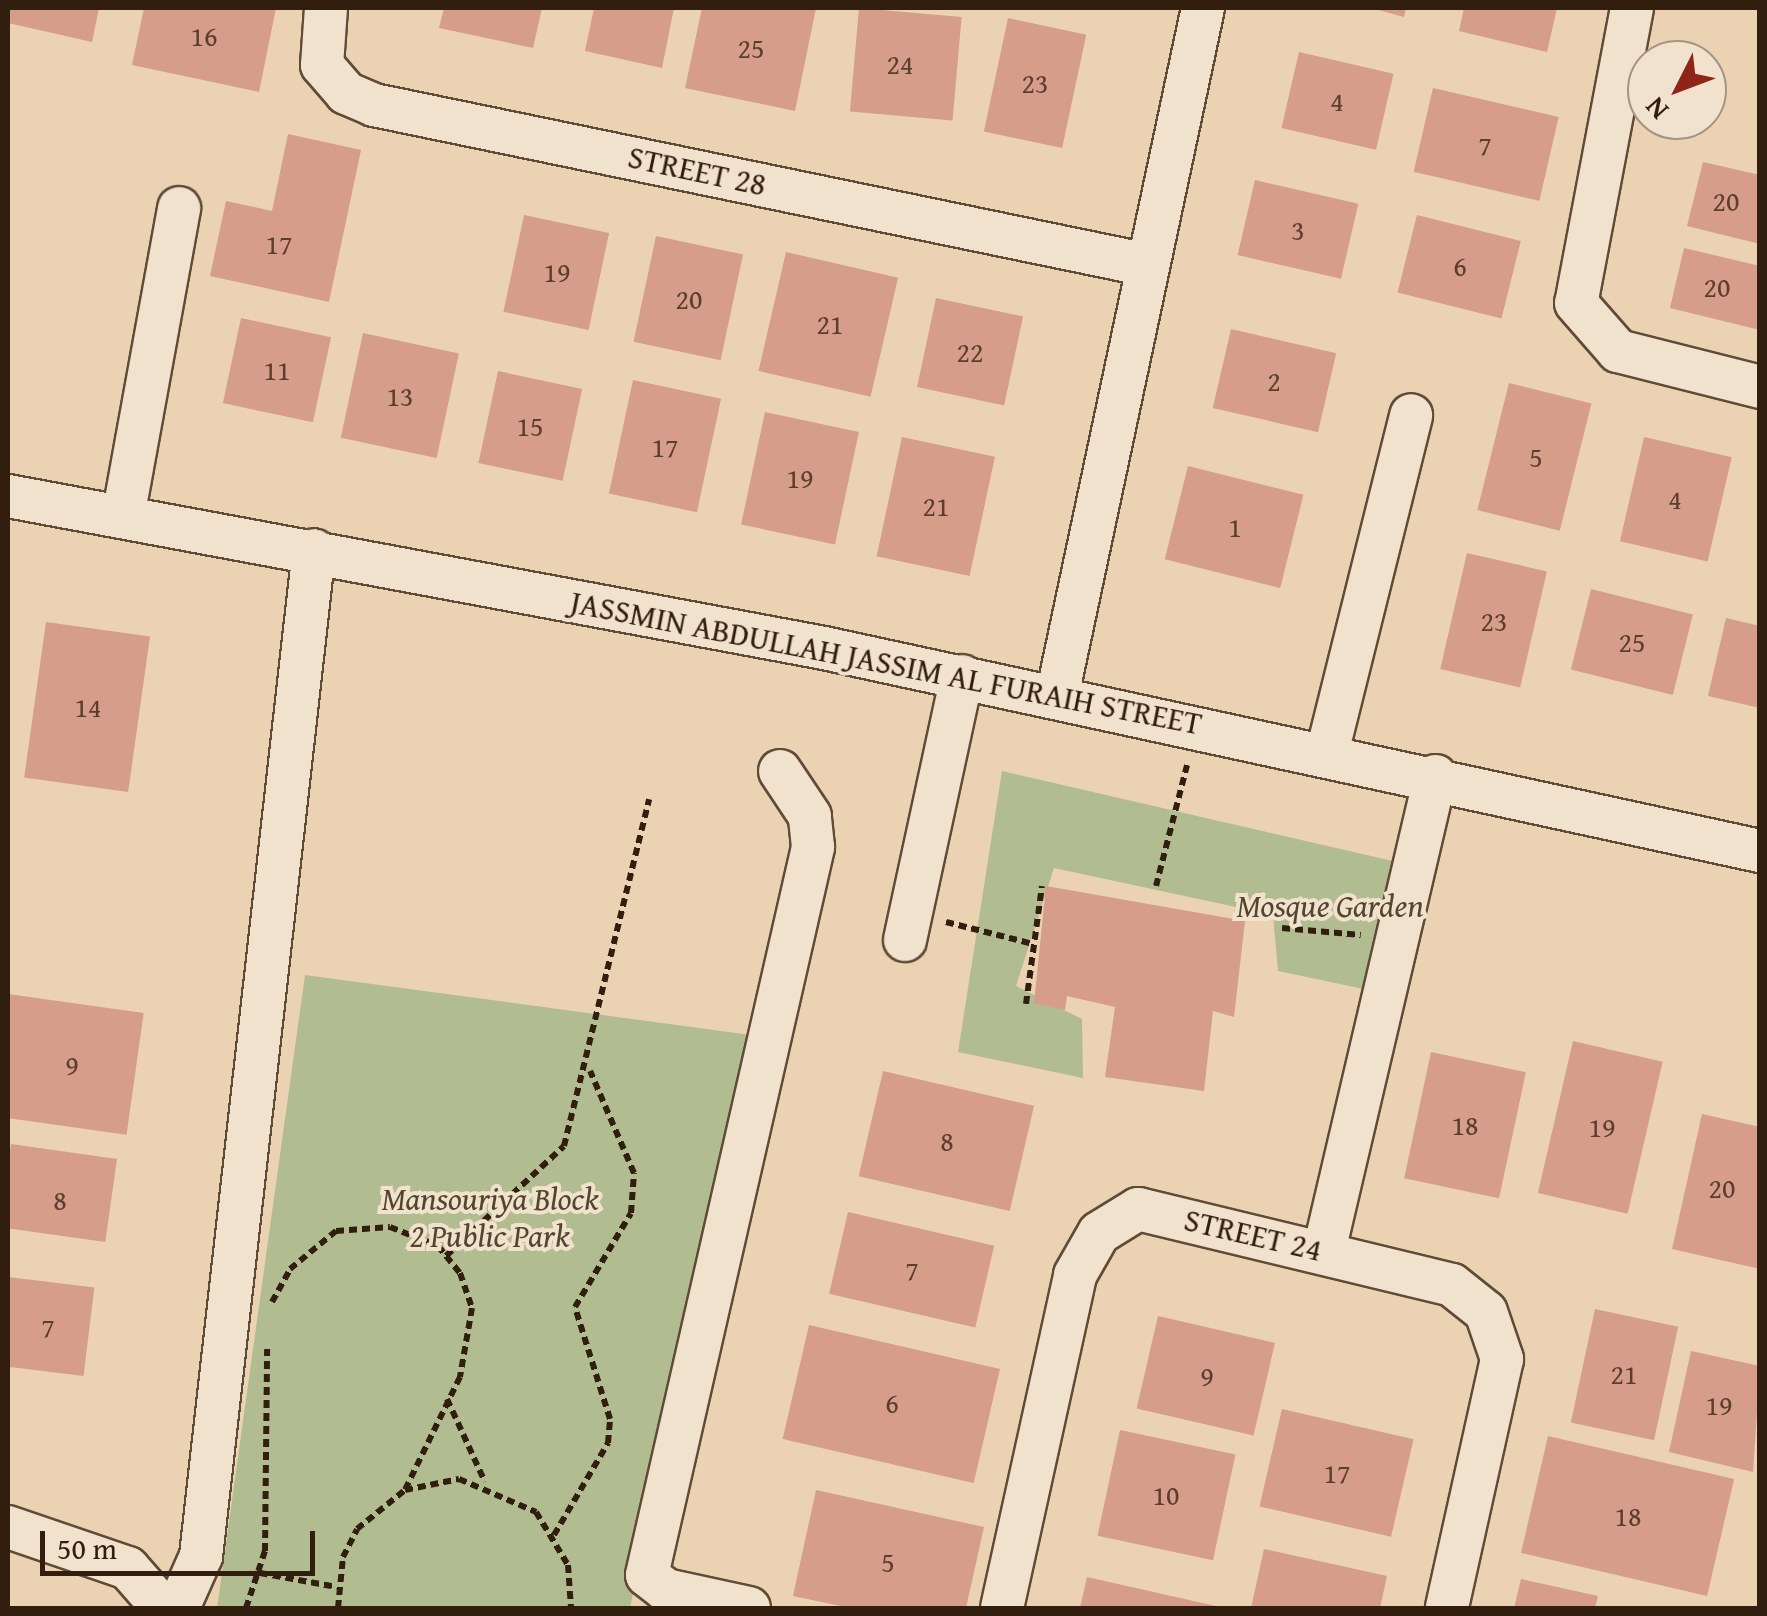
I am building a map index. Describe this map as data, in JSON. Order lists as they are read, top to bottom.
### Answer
{
  "streets": {
    "street": ["STREET 28", "JASSMIN ABDULLAH JASSIM AL FURAIH STREET", "STREET 24"]
  },
  "parks": ["Mosque Garden", "Mansouriya Block 2 Public Park"],
  "house_numbers": [
    "16",
    "25",
    "24",
    "23",
    "4",
    "7",
    "20",
    "3",
    "17",
    "6",
    "19",
    "20",
    "20",
    "21",
    "22",
    "11",
    "2",
    "13",
    "15",
    "17",
    "5",
    "19",
    "4",
    "21",
    "1",
    "23",
    "25",
    "14",
    "9",
    "18",
    "19",
    "8",
    "20",
    "8",
    "7",
    "7",
    "21",
    "9",
    "6",
    "19",
    "17",
    "10",
    "18",
    "5"
  ],
  "scale_bar": "50 m",
  "north": "bottom left"
}
